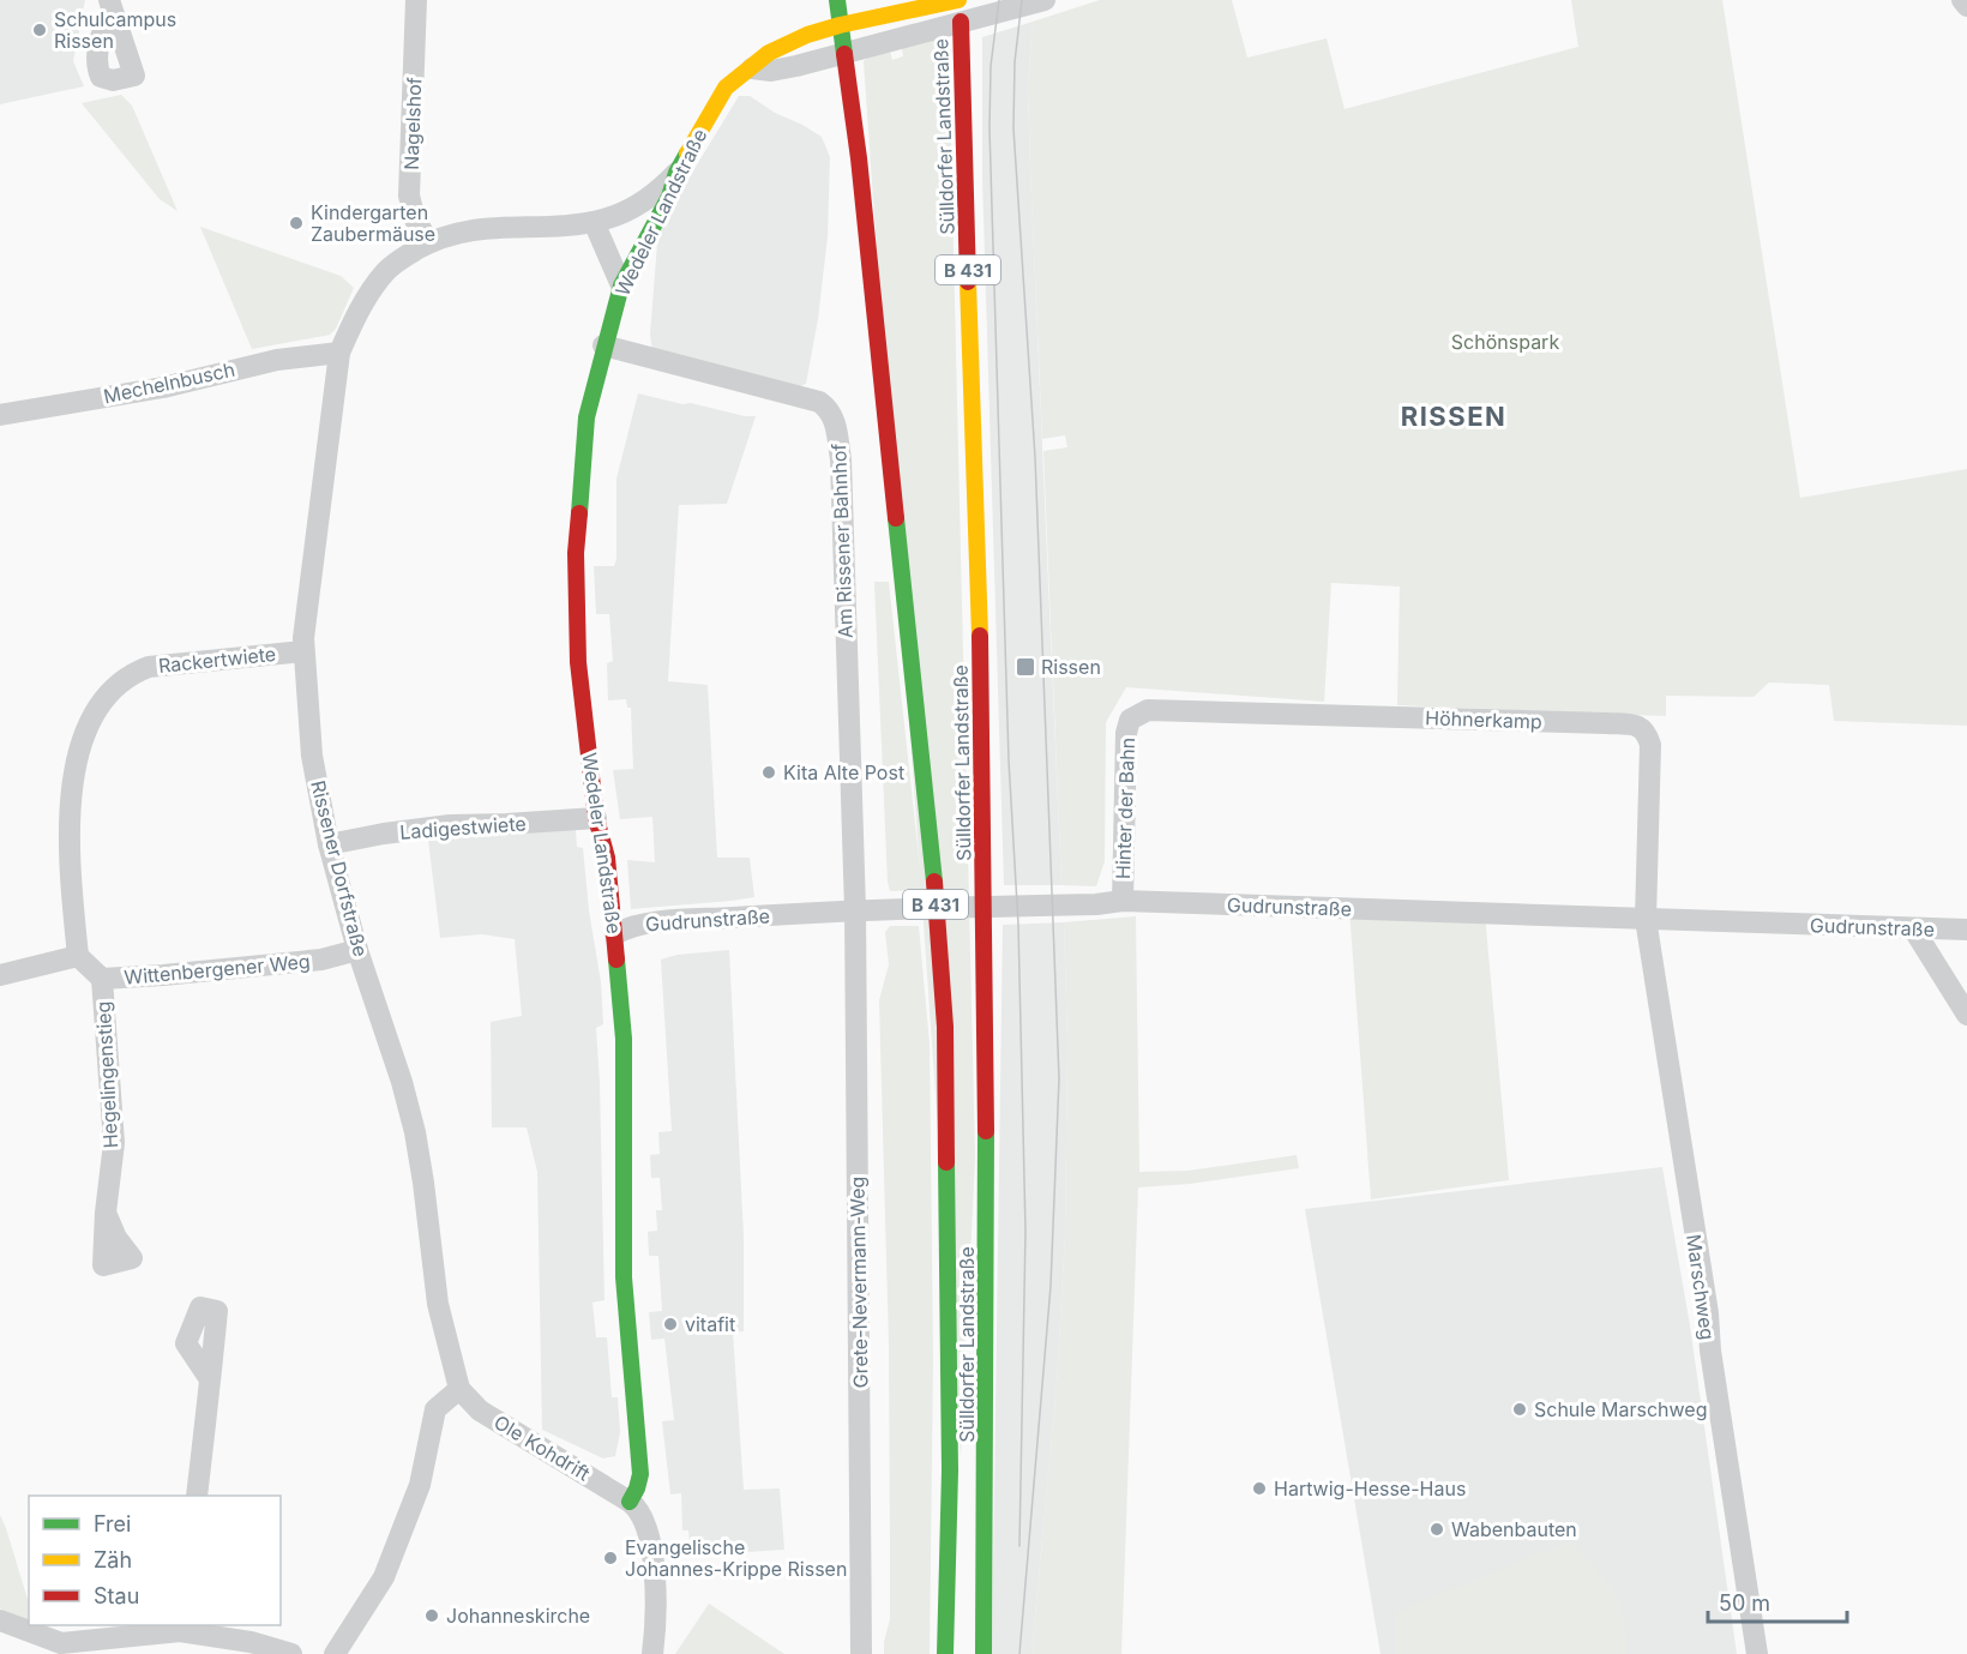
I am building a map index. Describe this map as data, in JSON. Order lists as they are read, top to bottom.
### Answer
{
  "streets": {
    "main road": ["Sülldorfer Landstraße", "Wedeler Landstraße", "B 431"],
    "street": [
      "Nagelshof",
      "Mechelnbusch",
      "Am Rissener Bahnhof",
      "Rackertwiete",
      "Höhnerkamp",
      "Hinter der Bahn",
      "Ladigestwiete",
      "Rissener Dorfstraße",
      "Gudrunstraße",
      "Wittenbergener Weg",
      "Hegelingenstieg",
      "Grete-Nevermann-Weg",
      "Marschweg",
      "Ole Kohdrift"
    ]
  },
  "crossings": [
    ["Nagelshof", "Rissener Dorfstraße"],
    ["Sülldorfer Landstraße", "Wedeler Landstraße"],
    ["Sülldorfer Landstraße", "B 431"],
    ["Wedeler Landstraße", "B 431"],
    ["Wedeler Landstraße", "Am Rissener Bahnhof"],
    ["Wedeler Landstraße", "Ladigestwiete"],
    ["Wedeler Landstraße", "Rissener Dorfstraße"],
    ["Wedeler Landstraße", "Gudrunstraße"],
    ["Wedeler Landstraße", "Ole Kohdrift"],
    ["Mechelnbusch", "Rissener Dorfstraße"],
    ["Am Rissener Bahnhof", "Gudrunstraße"],
    ["Am Rissener Bahnhof", "Grete-Nevermann-Weg"],
    ["Rackertwiete", "Rissener Dorfstraße"],
    ["Rackertwiete", "Wittenbergener Weg"],
    ["Höhnerkamp", "Hinter der Bahn"],
    ["Höhnerkamp", "Gudrunstraße"],
    ["Höhnerkamp", "Marschweg"],
    ["Hinter der Bahn", "Gudrunstraße"],
    ["Ladigestwiete", "Rissener Dorfstraße"],
    ["Rissener Dorfstraße", "Wittenbergener Weg"],
    ["Rissener Dorfstraße", "Ole Kohdrift"],
    ["Gudrunstraße", "Grete-Nevermann-Weg"],
    ["Gudrunstraße", "Marschweg"],
    ["Wittenbergener Weg", "Hegelingenstieg"]
  ],
  "districts": ["RISSEN"],
  "parks": ["Schönspark"],
  "places": {
    "other": [
      "Schulcampus Rissen",
      "Kindergarten Zaubermäuse",
      "Kita Alte Post",
      "vitafit",
      "Schule Marschweg",
      "Hartwig-Hesse-Haus",
      "Wabenbauten",
      "Evangelische Johannes-Krippe Rissen",
      "Johanneskirche"
    ],
    "transit": ["Rissen"]
  },
  "legend": ["Frei", "Zäh", "Stau"],
  "scale_bar": "50 m"
}
